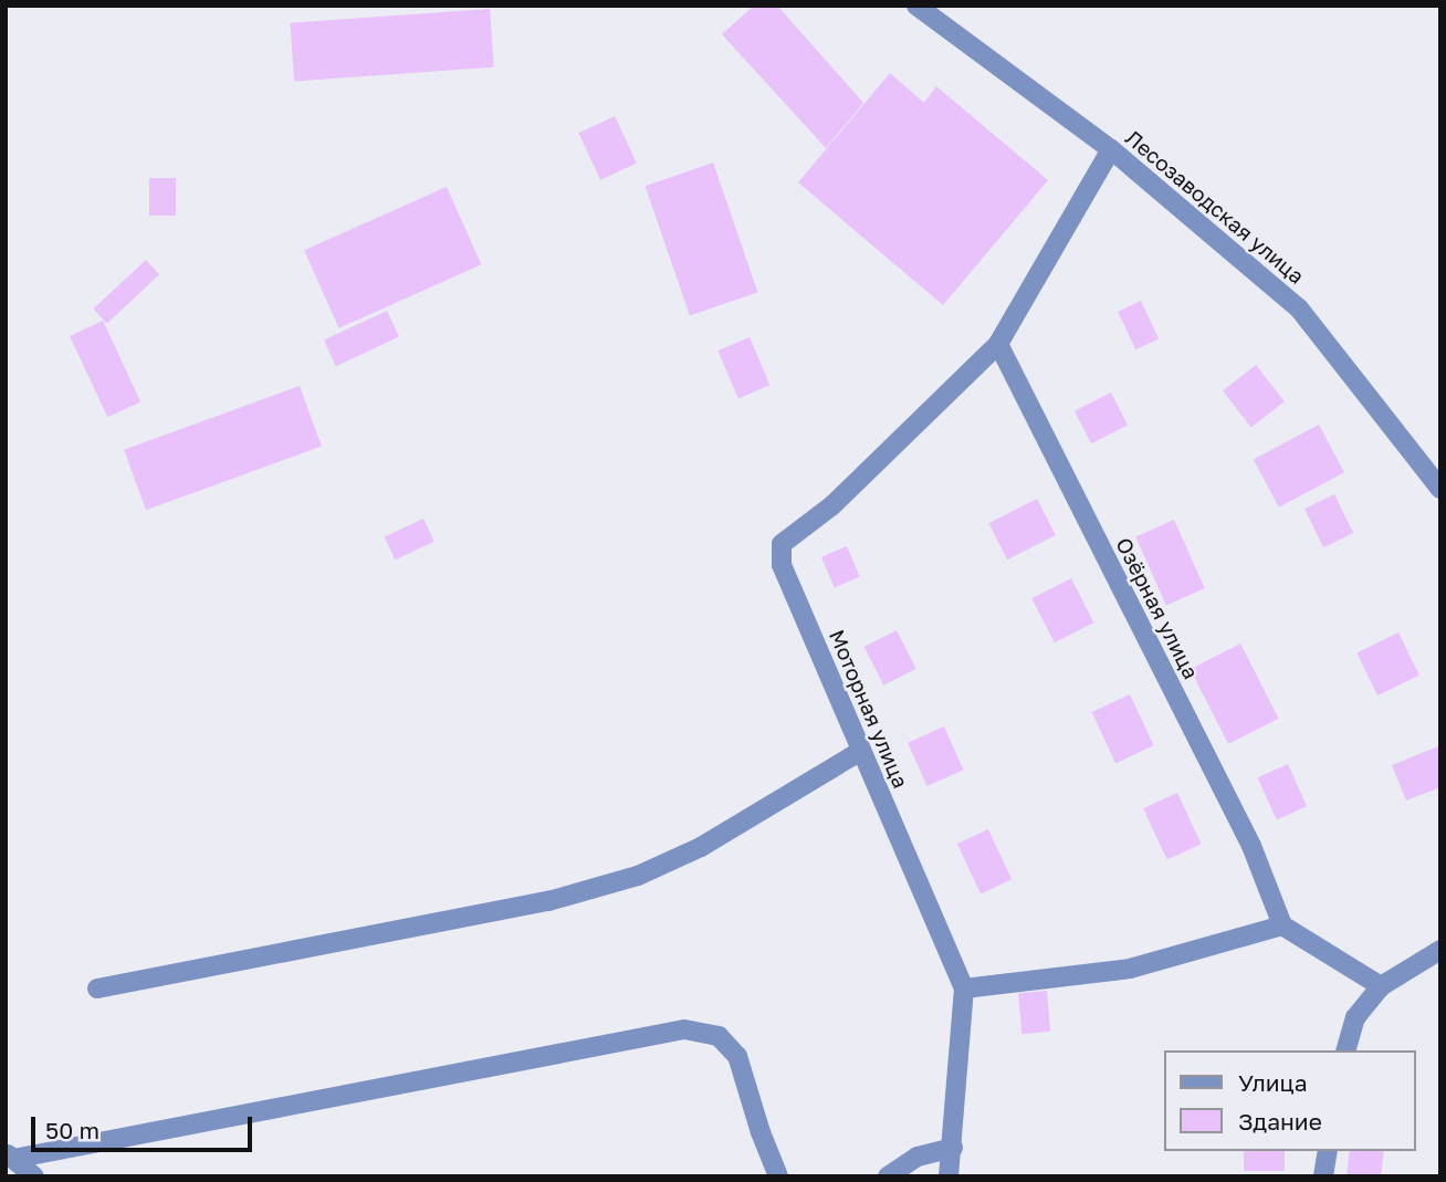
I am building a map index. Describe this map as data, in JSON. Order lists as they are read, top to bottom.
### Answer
{
  "streets": {
    "street": ["Лесозаводская улица", "Озёрная улица", "Моторная улица"]
  },
  "crossings": [
    ["Озёрная улица", "Моторная улица"]
  ],
  "legend": ["Улица", "Здание"],
  "scale_bar": "50 m"
}
